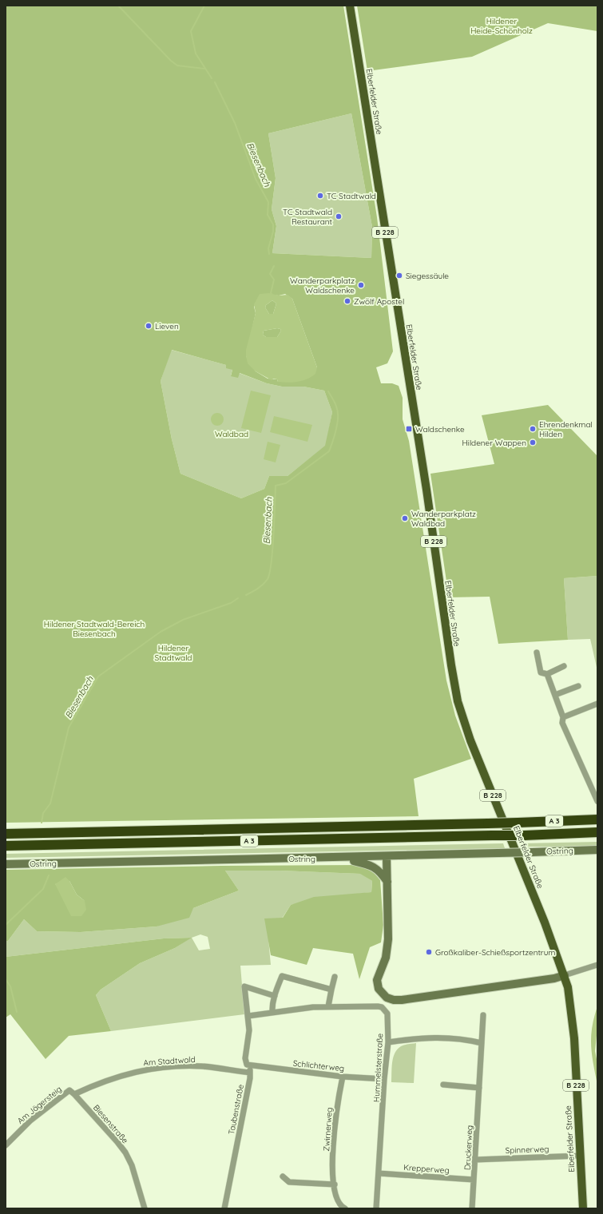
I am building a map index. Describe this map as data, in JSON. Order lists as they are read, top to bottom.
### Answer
{
  "streets": {
    "highway": ["A 3"],
    "main road": ["Elberfelder Straße", "B 228", "Ostring"],
    "street": [
      "Am Stadtwald",
      "Schlichterweg",
      "Hummelsterstraße",
      "Am Jägersteig",
      "Taubenstraße",
      "Biesenstraße",
      "Zwirnerweg",
      "Druckerweg",
      "Spinnerweg",
      "Krepperweg"
    ]
  },
  "crossings": [
    ["Elberfelder Straße", "Spinnerweg"],
    ["Am Stadtwald", "Taubenstraße"],
    ["Am Stadtwald", "Biesenstraße"],
    ["Schlichterweg", "Hummelsterstraße"],
    ["Schlichterweg", "Taubenstraße"],
    ["Schlichterweg", "Zwirnerweg"],
    ["Hummelsterstraße", "Taubenstraße"],
    ["Hummelsterstraße", "Krepperweg"],
    ["Am Jägersteig", "Biesenstraße"],
    ["Druckerweg", "Spinnerweg"],
    ["Druckerweg", "Krepperweg"]
  ],
  "water": ["Biesenbach"],
  "parks": [
    "Hildener Heide-Schönholz",
    "Waldbad",
    "Hildener Stadtwald-Bereich Biesenbach",
    "Hildener Stadtwald"
  ],
  "places": {
    "other": [
      "TC Stadtwald",
      "TC Stadtwald Restaurant",
      "Siegessäule",
      "Wanderparkplatz Waldschenke",
      "Zwölf Apostel",
      "Lieven",
      "Ehrendenkmal Hilden",
      "Hildener Wappen",
      "Wanderparkplatz Waldbad",
      "Großkaliber-Schießsportzentrum"
    ],
    "transit": ["Waldschenke"]
  }
}
